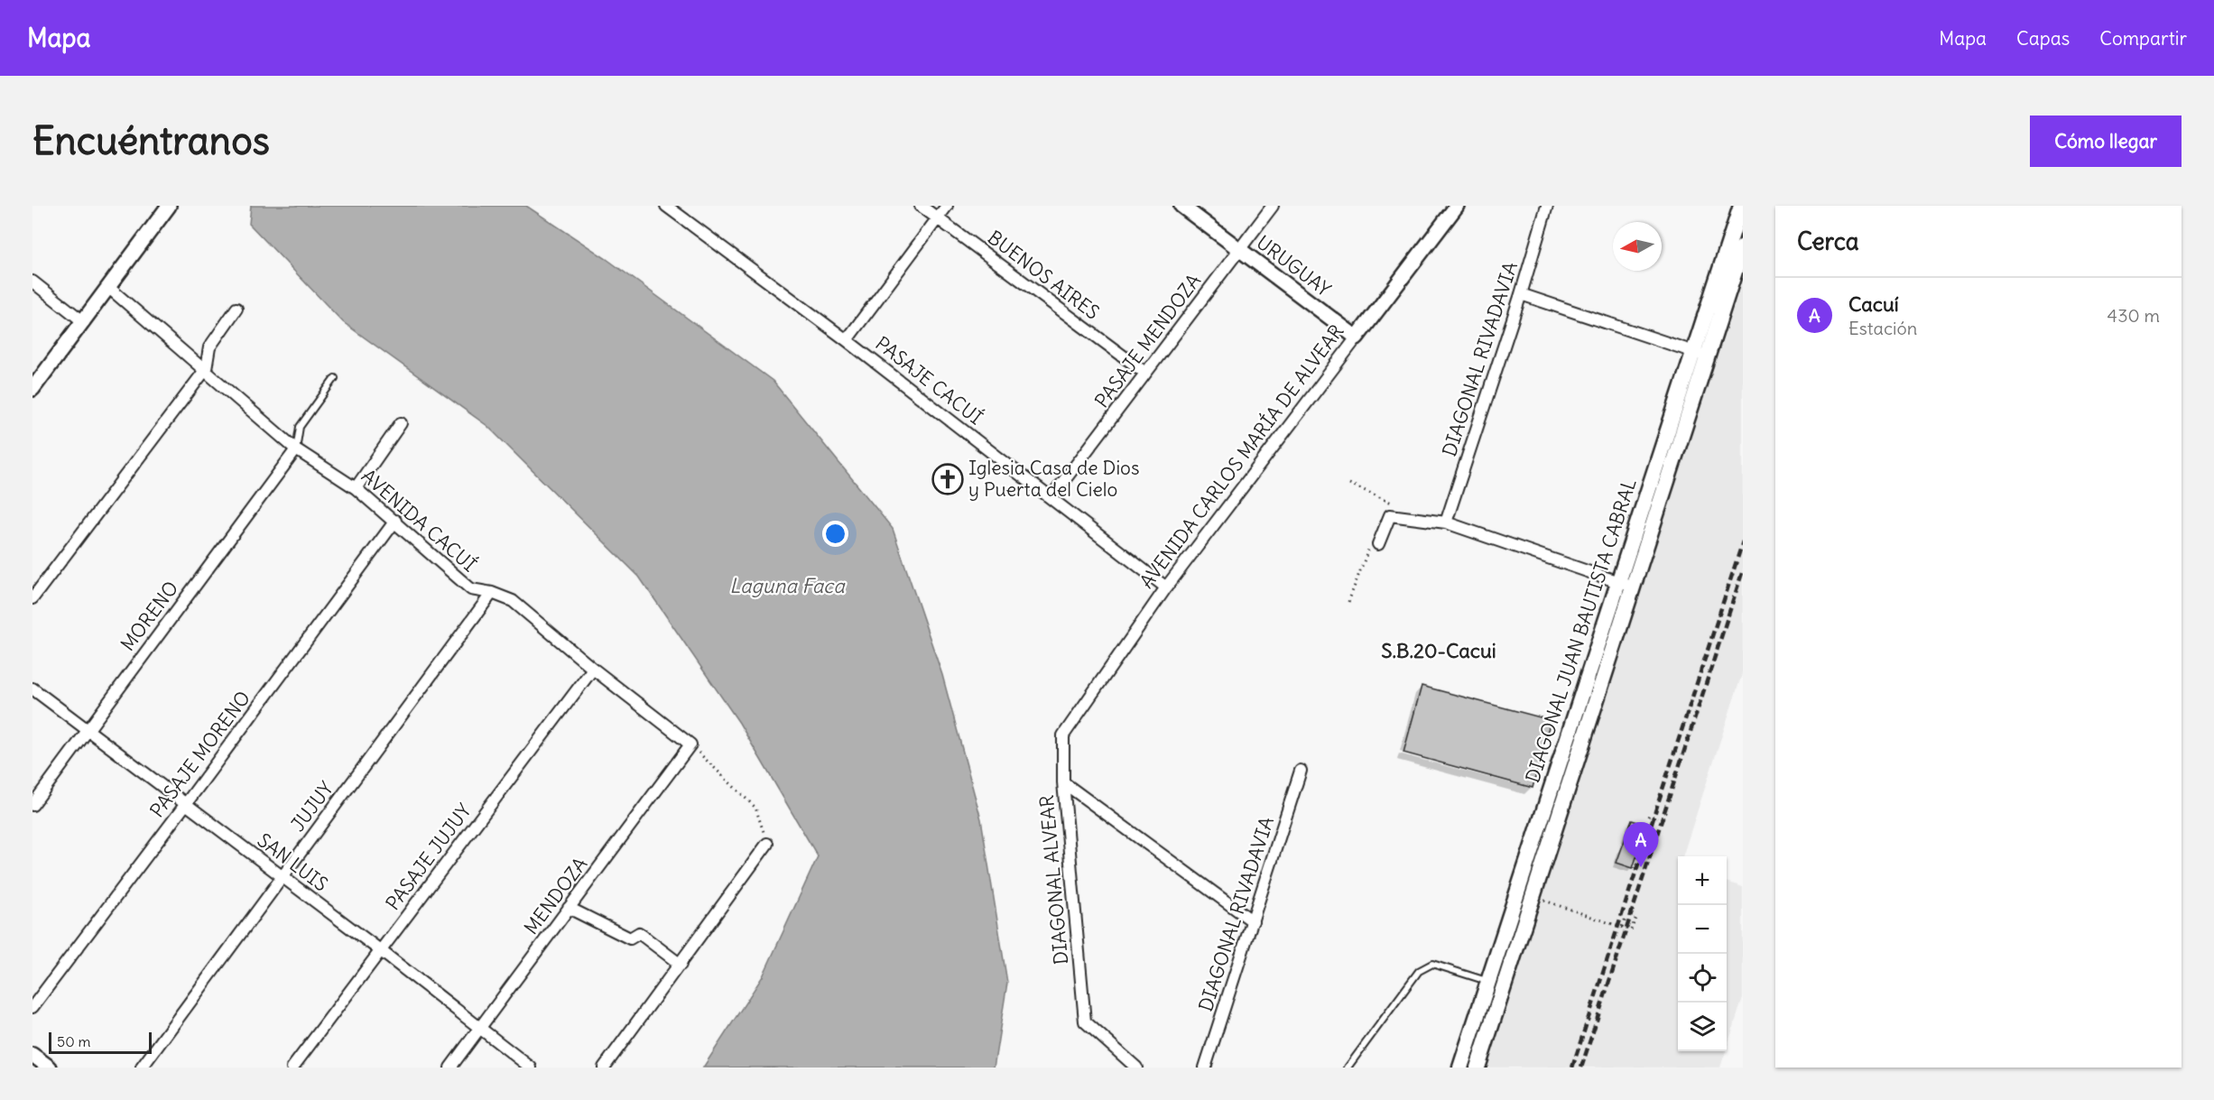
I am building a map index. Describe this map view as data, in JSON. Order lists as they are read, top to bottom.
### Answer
{
  "streets": {
    "main road": ["DIAGONAL JUAN BAUTISTA CABRAL"],
    "street": [
      "URUGUAY",
      "BUENOS AIRES",
      "PASAJE MENDOZA",
      "DIAGONAL RIVADAVIA",
      "PASAJE CACUÍ",
      "AVENIDA CARLOS MARÍA DE ALVEAR",
      "AVENIDA CACUÍ",
      "MORENO",
      "PASAJE MORENO",
      "JUJUY",
      "PASAJE JUJUY",
      "SAN LUIS",
      "DIAGONAL ALVEAR",
      "MENDOZA"
    ]
  },
  "crossings": [
    ["URUGUAY", "PASAJE MENDOZA"],
    ["URUGUAY", "AVENIDA CARLOS MARÍA DE ALVEAR"],
    ["BUENOS AIRES", "PASAJE MENDOZA"],
    ["PASAJE MENDOZA", "PASAJE CACUÍ"],
    ["PASAJE CACUÍ", "AVENIDA CARLOS MARÍA DE ALVEAR"],
    ["AVENIDA CARLOS MARÍA DE ALVEAR", "DIAGONAL ALVEAR"],
    ["AVENIDA CACUÍ", "MORENO"],
    ["AVENIDA CACUÍ", "PASAJE MORENO"],
    ["AVENIDA CACUÍ", "JUJUY"],
    ["AVENIDA CACUÍ", "PASAJE JUJUY"],
    ["AVENIDA CACUÍ", "MENDOZA"],
    ["MORENO", "SAN LUIS"],
    ["PASAJE MORENO", "SAN LUIS"],
    ["JUJUY", "SAN LUIS"],
    ["PASAJE JUJUY", "SAN LUIS"],
    ["SAN LUIS", "MENDOZA"]
  ],
  "districts": ["S.B.20-Cacui"],
  "water": ["Laguna Faca"],
  "places": {
    "church": ["Iglesia Casa de Dios y Puerta del Cielo"]
  },
  "scale_bar": "50 m",
  "north": "left",
  "page": {
    "header": "Mapa",
    "nav": ["Mapa", "Capas", "Compartir"],
    "buttons": "Cómo llegar",
    "title": "Encuéntranos",
    "heading": "Cerca",
    "list": [
      {
        "mark": "A",
        "name": "Cacuí",
        "note": "Estación",
        "value": "430 m"
      }
    ],
    "pins": "A",
    "map_buttons": ["+", "−"],
    "scale": "50 m"
  }
}
